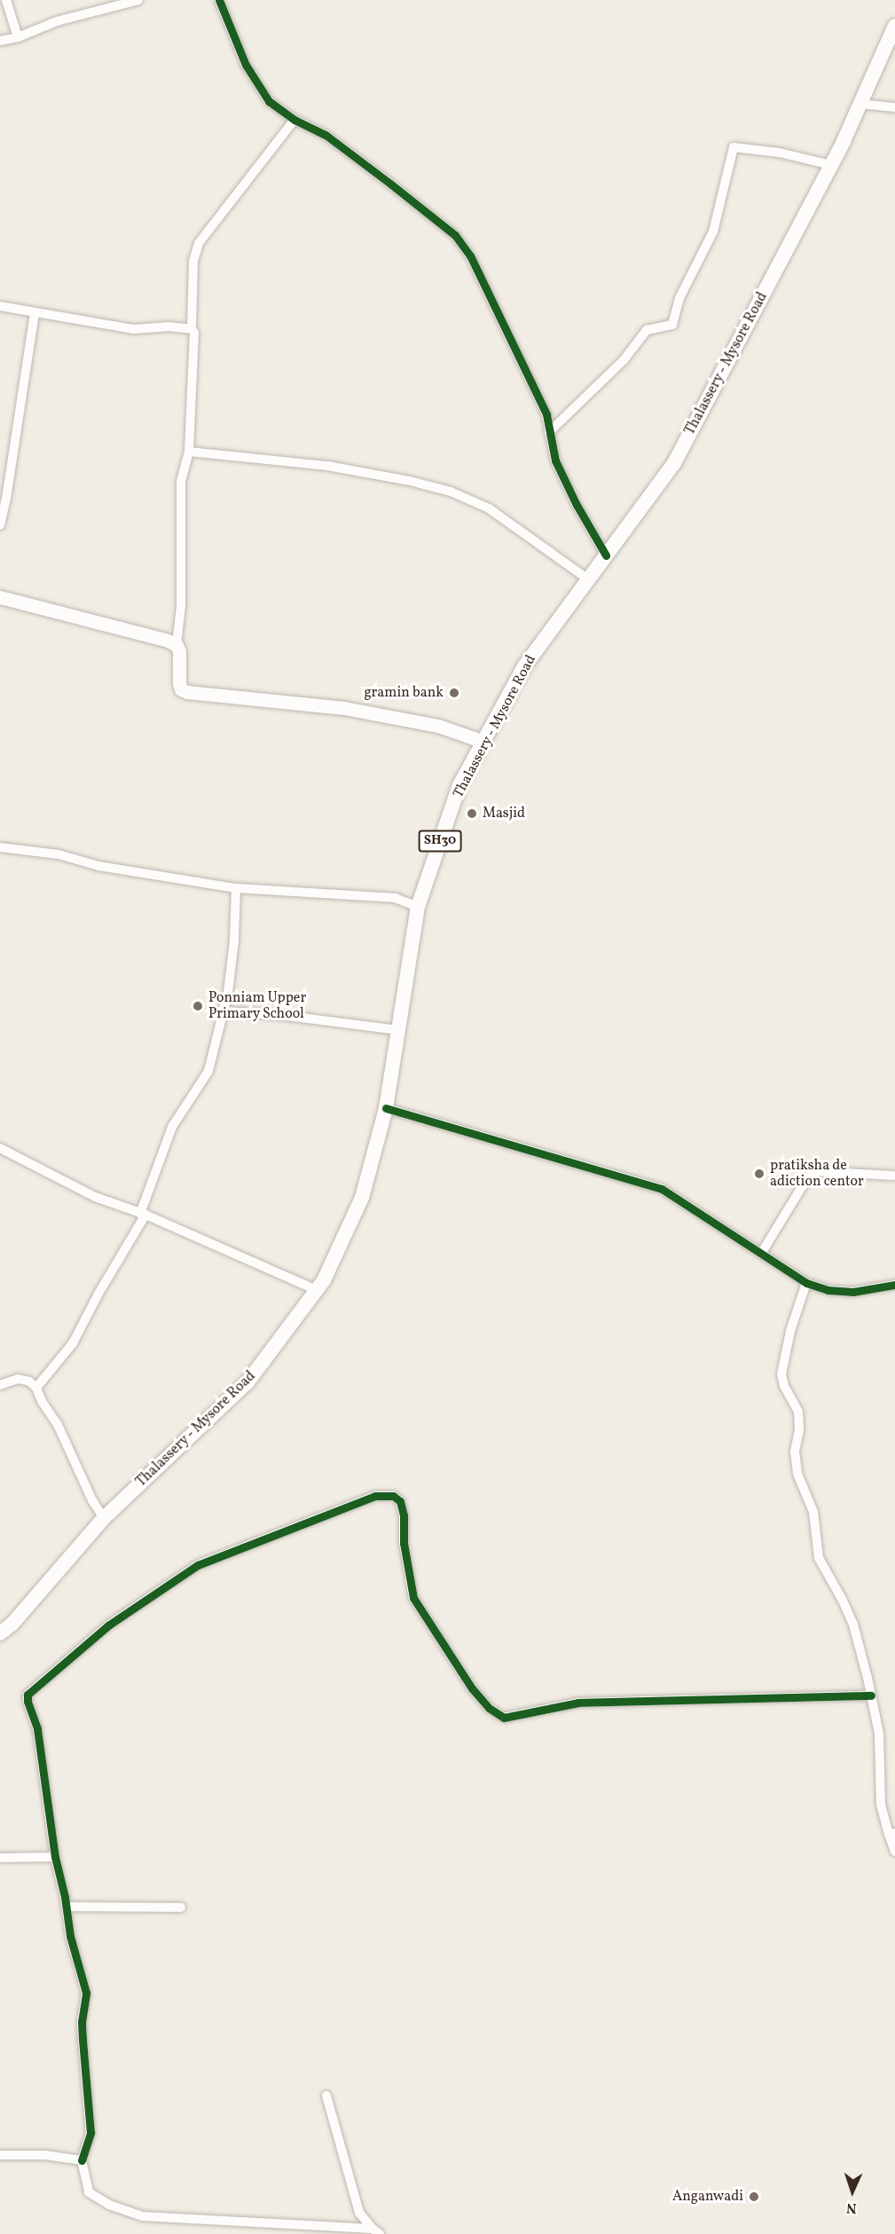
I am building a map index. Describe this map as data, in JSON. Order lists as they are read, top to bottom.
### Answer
{
  "streets": {
    "main road": ["Thalassery - Mysore Road", "SH30"]
  },
  "places": [
    "gramin bank",
    "Masjid",
    "Ponniam Upper Primary School",
    "pratiksha de adiction centor",
    "Anganwadi"
  ],
  "north": "bottom"
}
